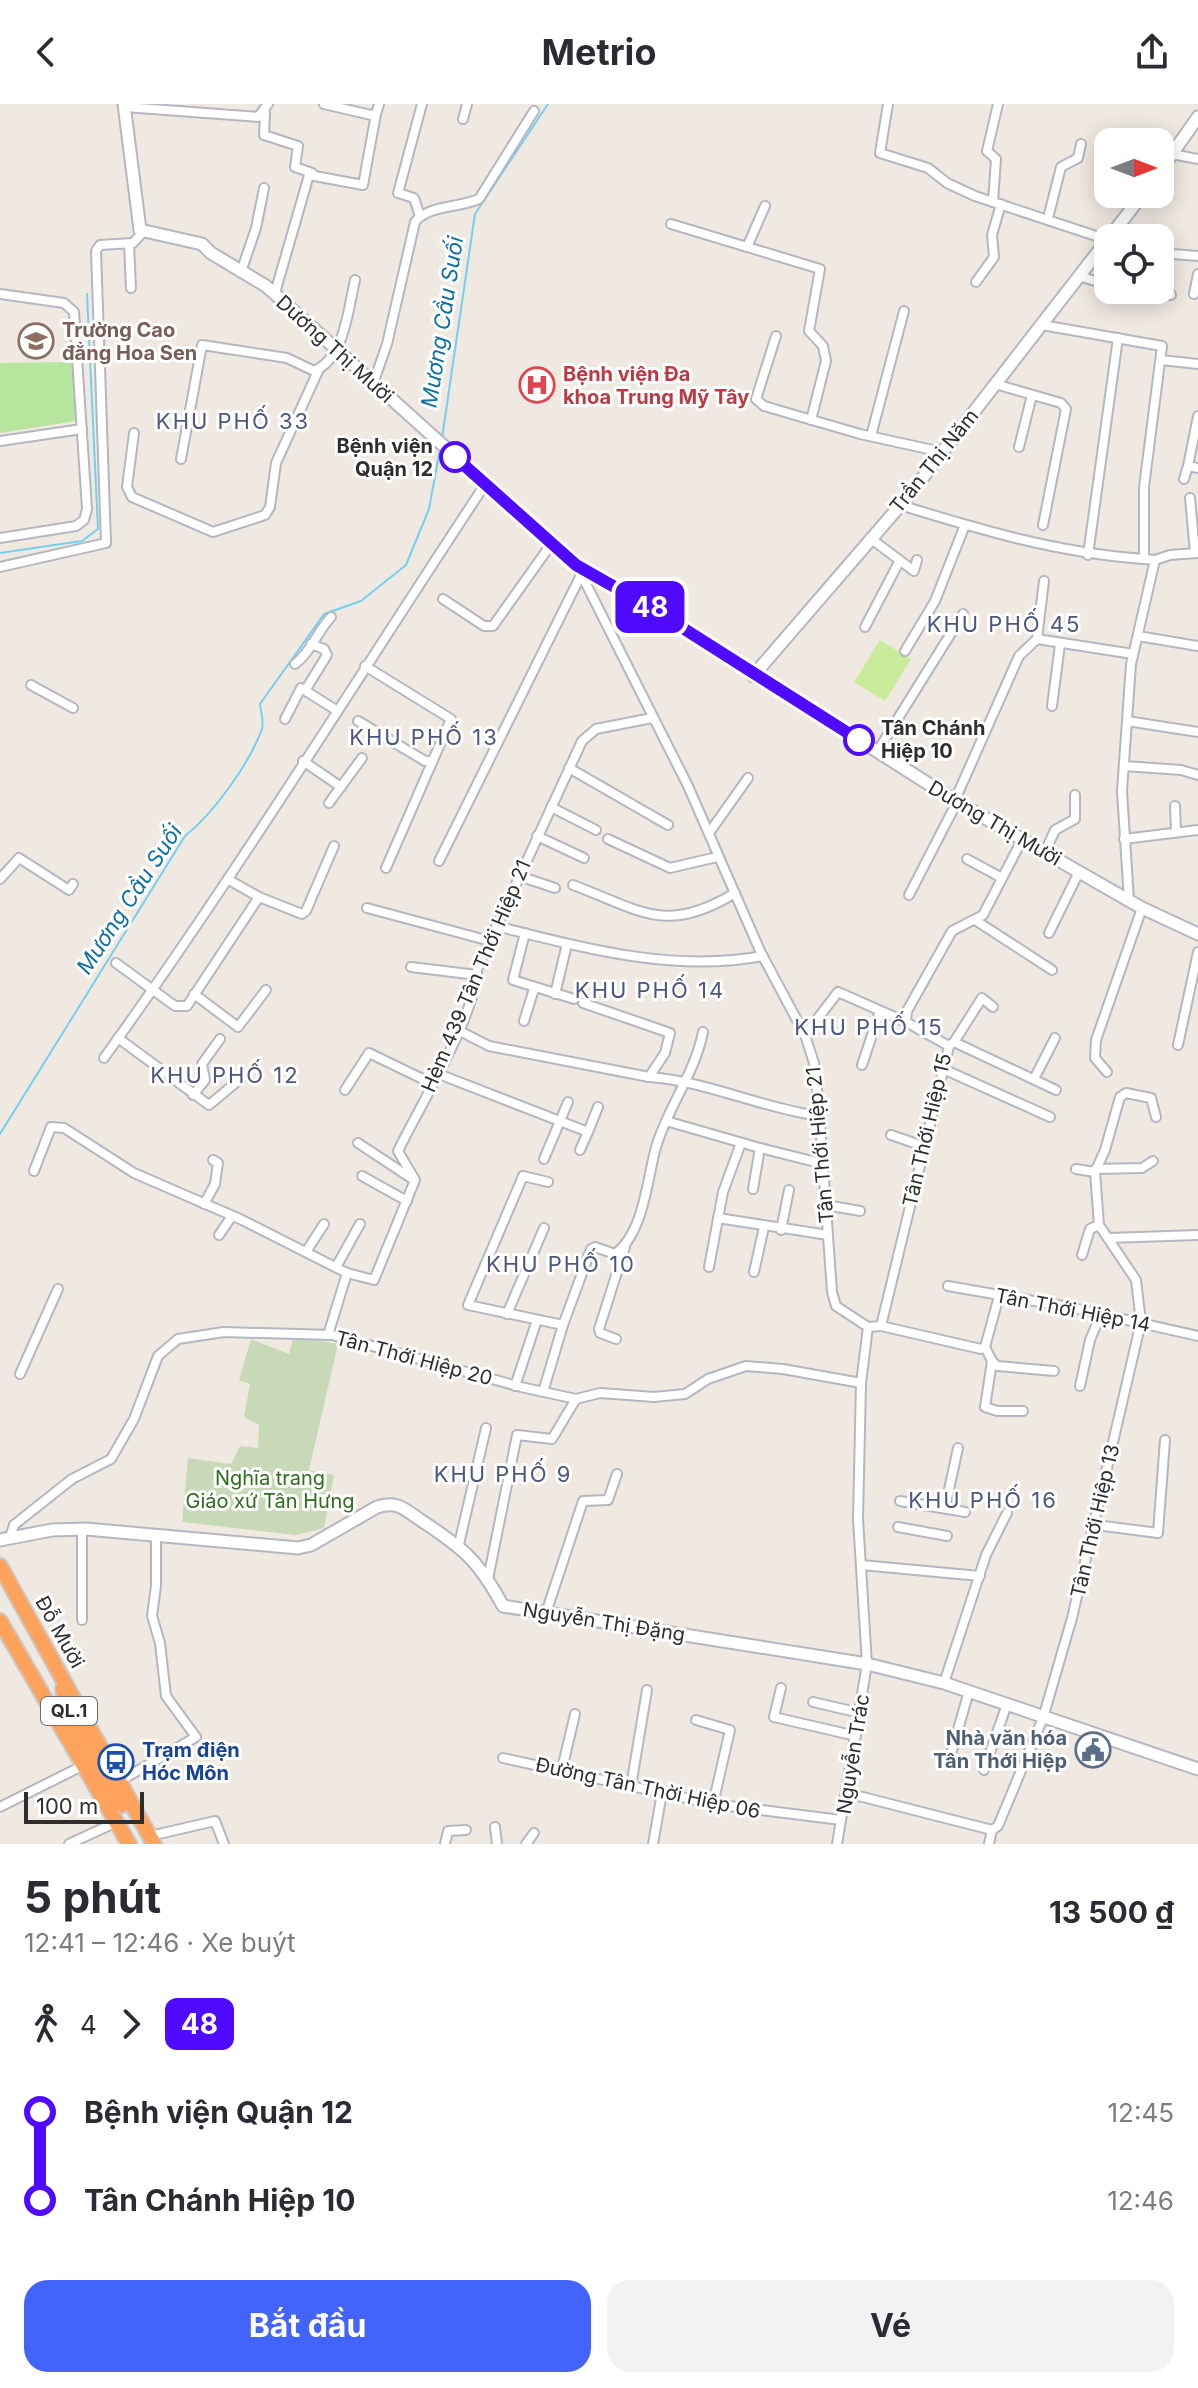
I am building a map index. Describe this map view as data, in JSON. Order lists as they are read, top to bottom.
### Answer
{
  "streets": {
    "highway": ["Đỗ Mười", "QL.1"],
    "street": [
      "Dương Thị Mười",
      "Trần Thị Năm",
      "Hẻm 439 Tân Thới Hiệp 21",
      "Tân Thới Hiệp 15",
      "Tân Thới Hiệp 21",
      "Tân Thới Hiệp 14",
      "Tân Thới Hiệp 20",
      "Tân Thới Hiệp 13",
      "Nguyễn Thị Đặng",
      "Nguyễn Trác",
      "Đường Tân Thời Hiệp 06"
    ]
  },
  "crossings": [
    ["Dương Thị Mười", "Trần Thị Năm"],
    ["Dương Thị Mười", "Tân Thới Hiệp 21"],
    ["Hẻm 439 Tân Thới Hiệp 21", "Tân Thới Hiệp 21"],
    ["Tân Thới Hiệp 15", "Tân Thới Hiệp 21"],
    ["Tân Thới Hiệp 14", "Tân Thới Hiệp 13"],
    ["Tân Thới Hiệp 20", "Nguyễn Thị Đặng"],
    ["Tân Thới Hiệp 13", "Nguyễn Thị Đặng"],
    ["Nguyễn Thị Đặng", "Nguyễn Trác"],
    ["Nguyễn Trác", "Đường Tân Thời Hiệp 06"]
  ],
  "districts": [
    "KHU PHỐ 33",
    "KHU PHỐ 45",
    "KHU PHỐ 13",
    "KHU PHỐ 14",
    "KHU PHỐ 15",
    "KHU PHỐ 12",
    "KHU PHỐ 10",
    "KHU PHỐ 9",
    "KHU PHỐ 16"
  ],
  "water": ["Mương Cầu Suối"],
  "parks": ["Nghĩa trang Giáo xứ Tân Hưng"],
  "places": {
    "school or university": ["Trường Cao đẳng Hoa Sen"],
    "hospital": ["Bệnh viện Đa khoa Trung Mỹ Tây"],
    "other": ["Bệnh viện Quận 12", "Tân Chánh Hiệp 10"],
    "public building": ["Nhà văn hóa Tân Thới Hiệp"],
    "bus stop": ["Trạm điện Hóc Môn"]
  },
  "lines": ["bus line 48"],
  "scale_bar": "100 m",
  "north": "right",
  "page": {
    "header": "Metrio",
    "on_map": "48",
    "scale": "100 m",
    "heading": ["5 phút", "12:41 – 12:46 · Xe buýt", "13 500 ₫"],
    "legs": ["4", "48"],
    "list": [
      {
        "name": "Bệnh viện Quận 12",
        "value": "12:45"
      },
      {
        "name": "Tân Chánh Hiệp 10",
        "value": "12:46"
      }
    ],
    "buttons": ["Bắt đầu", "Vé"]
  }
}
